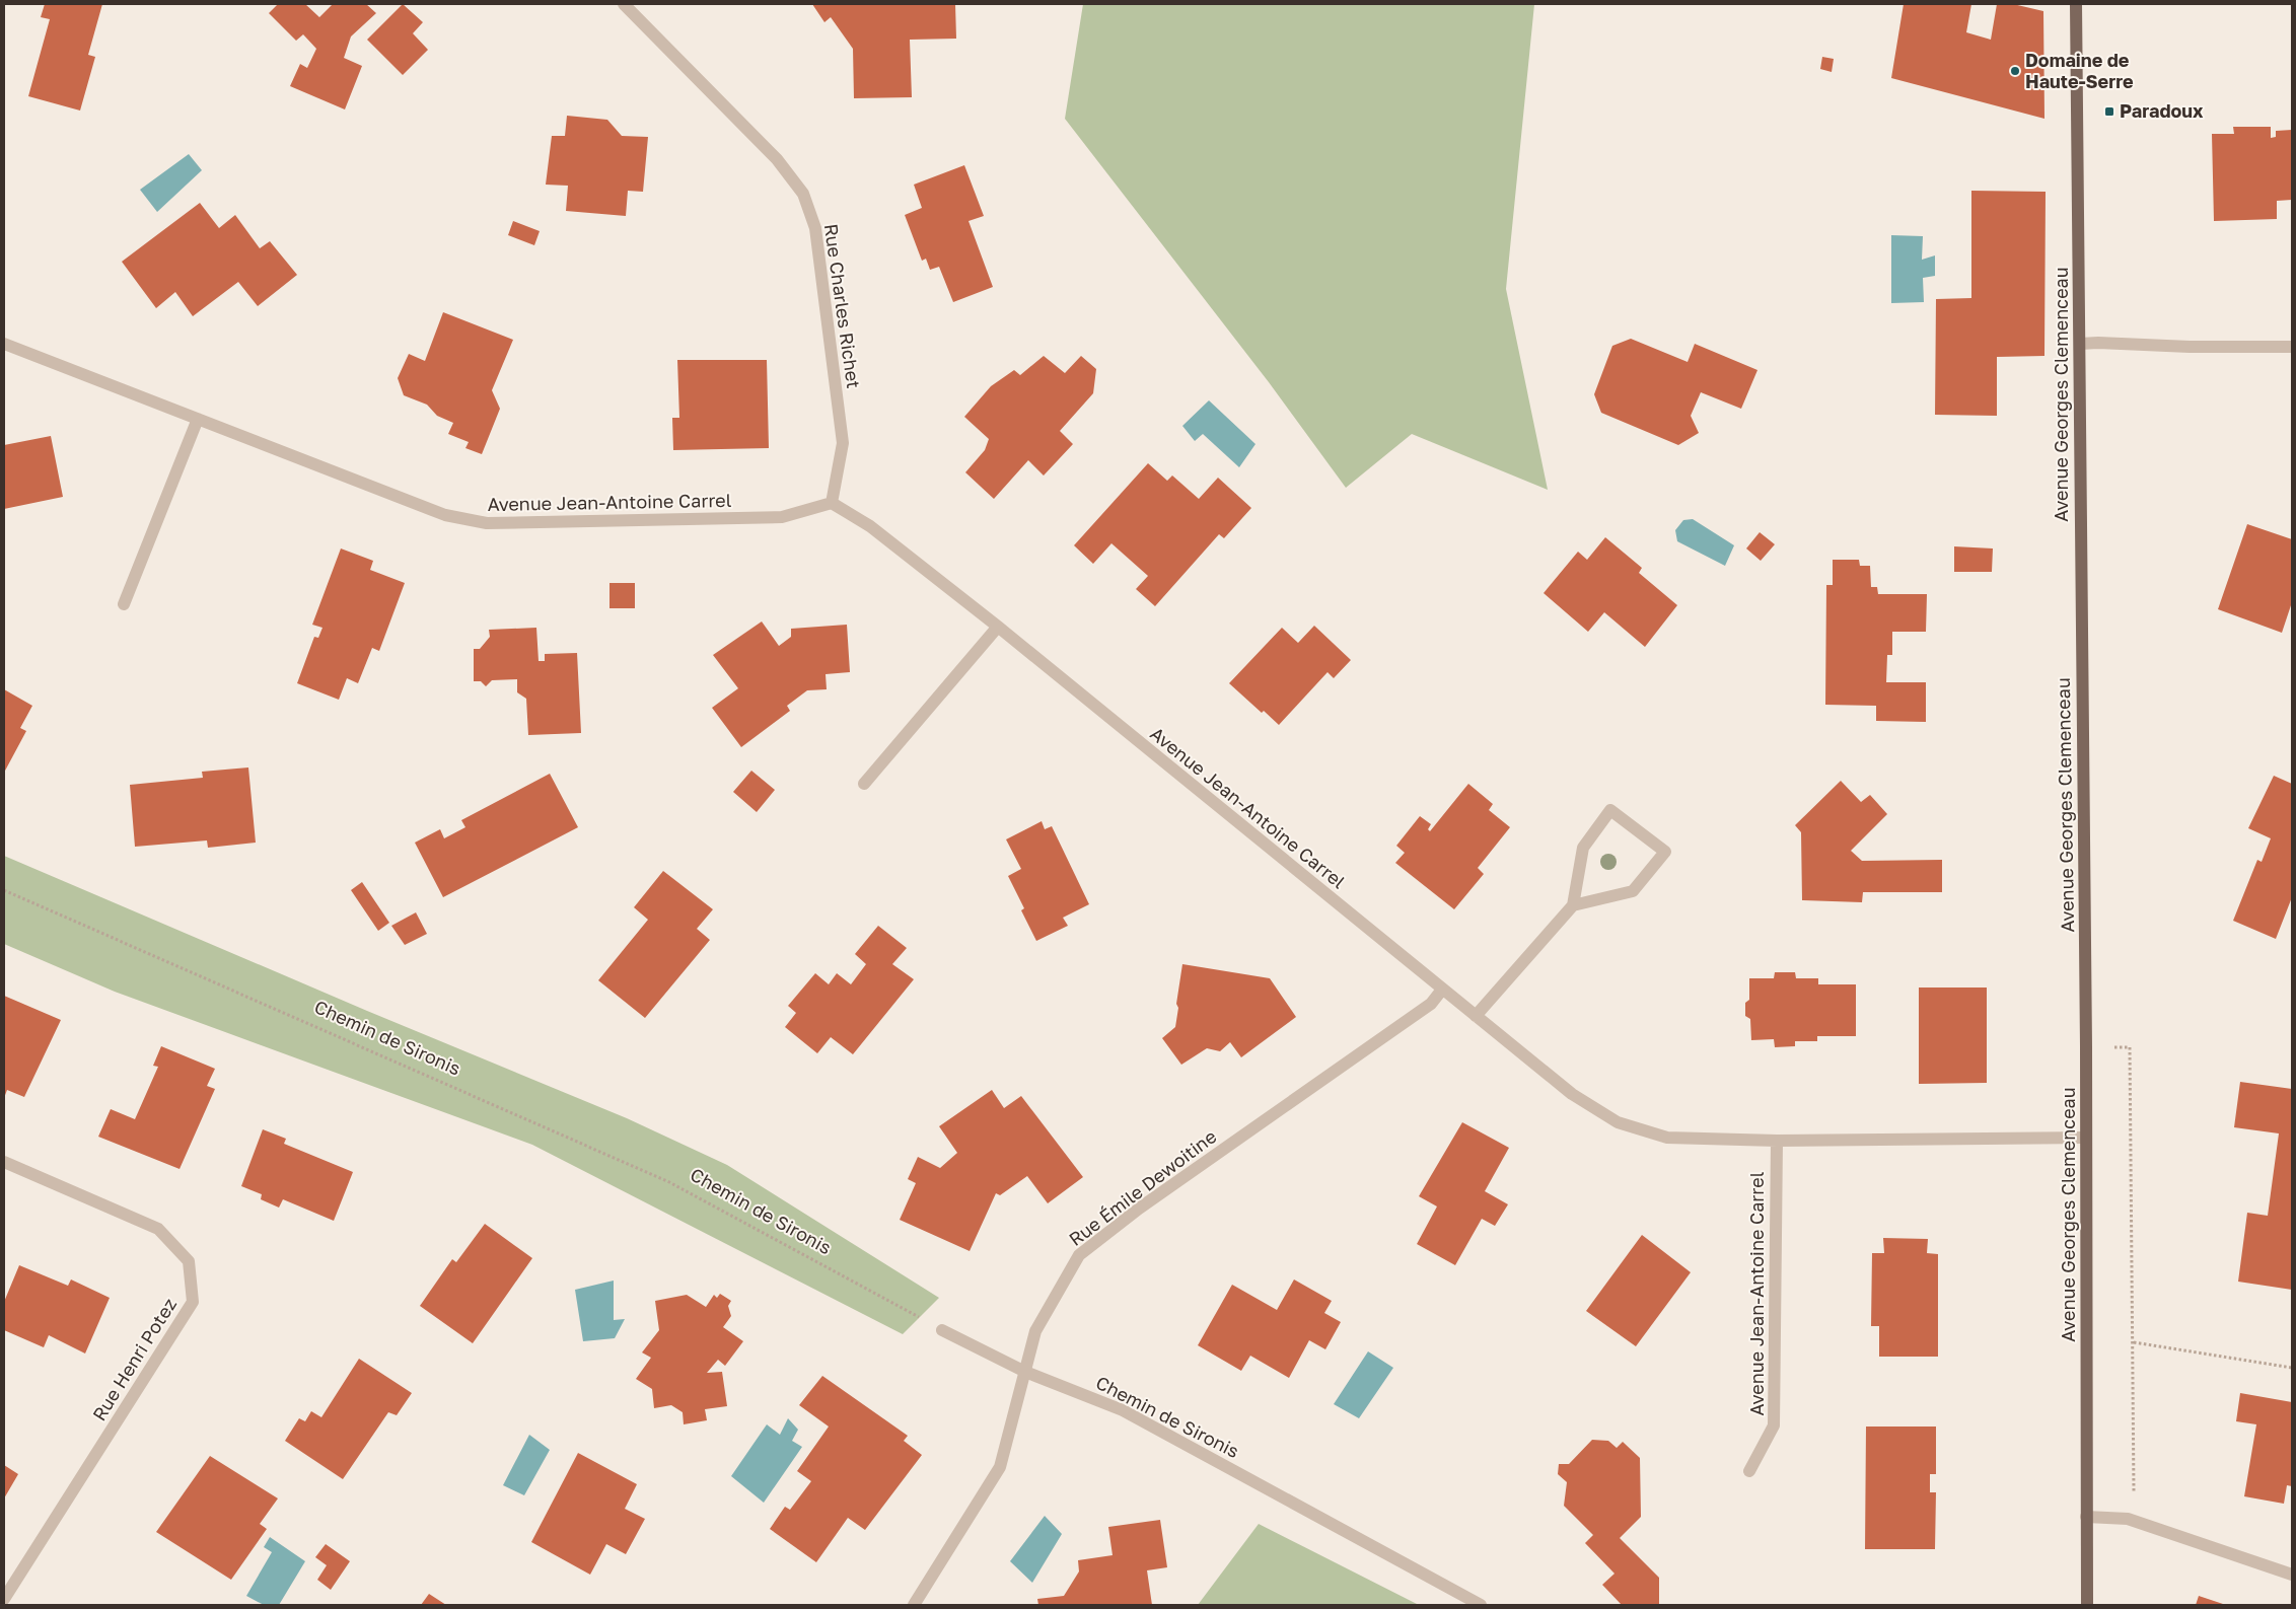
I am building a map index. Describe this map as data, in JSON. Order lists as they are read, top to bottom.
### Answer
{
  "streets": {
    "main road": ["Avenue Georges Clemenceau"],
    "street": [
      "Rue Charles Richet",
      "Avenue Jean-Antoine Carrel",
      "Chemin de Sironis",
      "Rue Émile Dewoitine",
      "Rue Henri Potez"
    ]
  },
  "crossings": [
    ["Rue Charles Richet", "Avenue Jean-Antoine Carrel"],
    ["Avenue Georges Clemenceau", "Avenue Jean-Antoine Carrel"],
    ["Avenue Jean-Antoine Carrel", "Rue Émile Dewoitine"],
    ["Chemin de Sironis", "Rue Émile Dewoitine"]
  ],
  "places": {
    "other": ["Domaine de Haute-Serre"],
    "transit": ["Paradoux"]
  }
}
